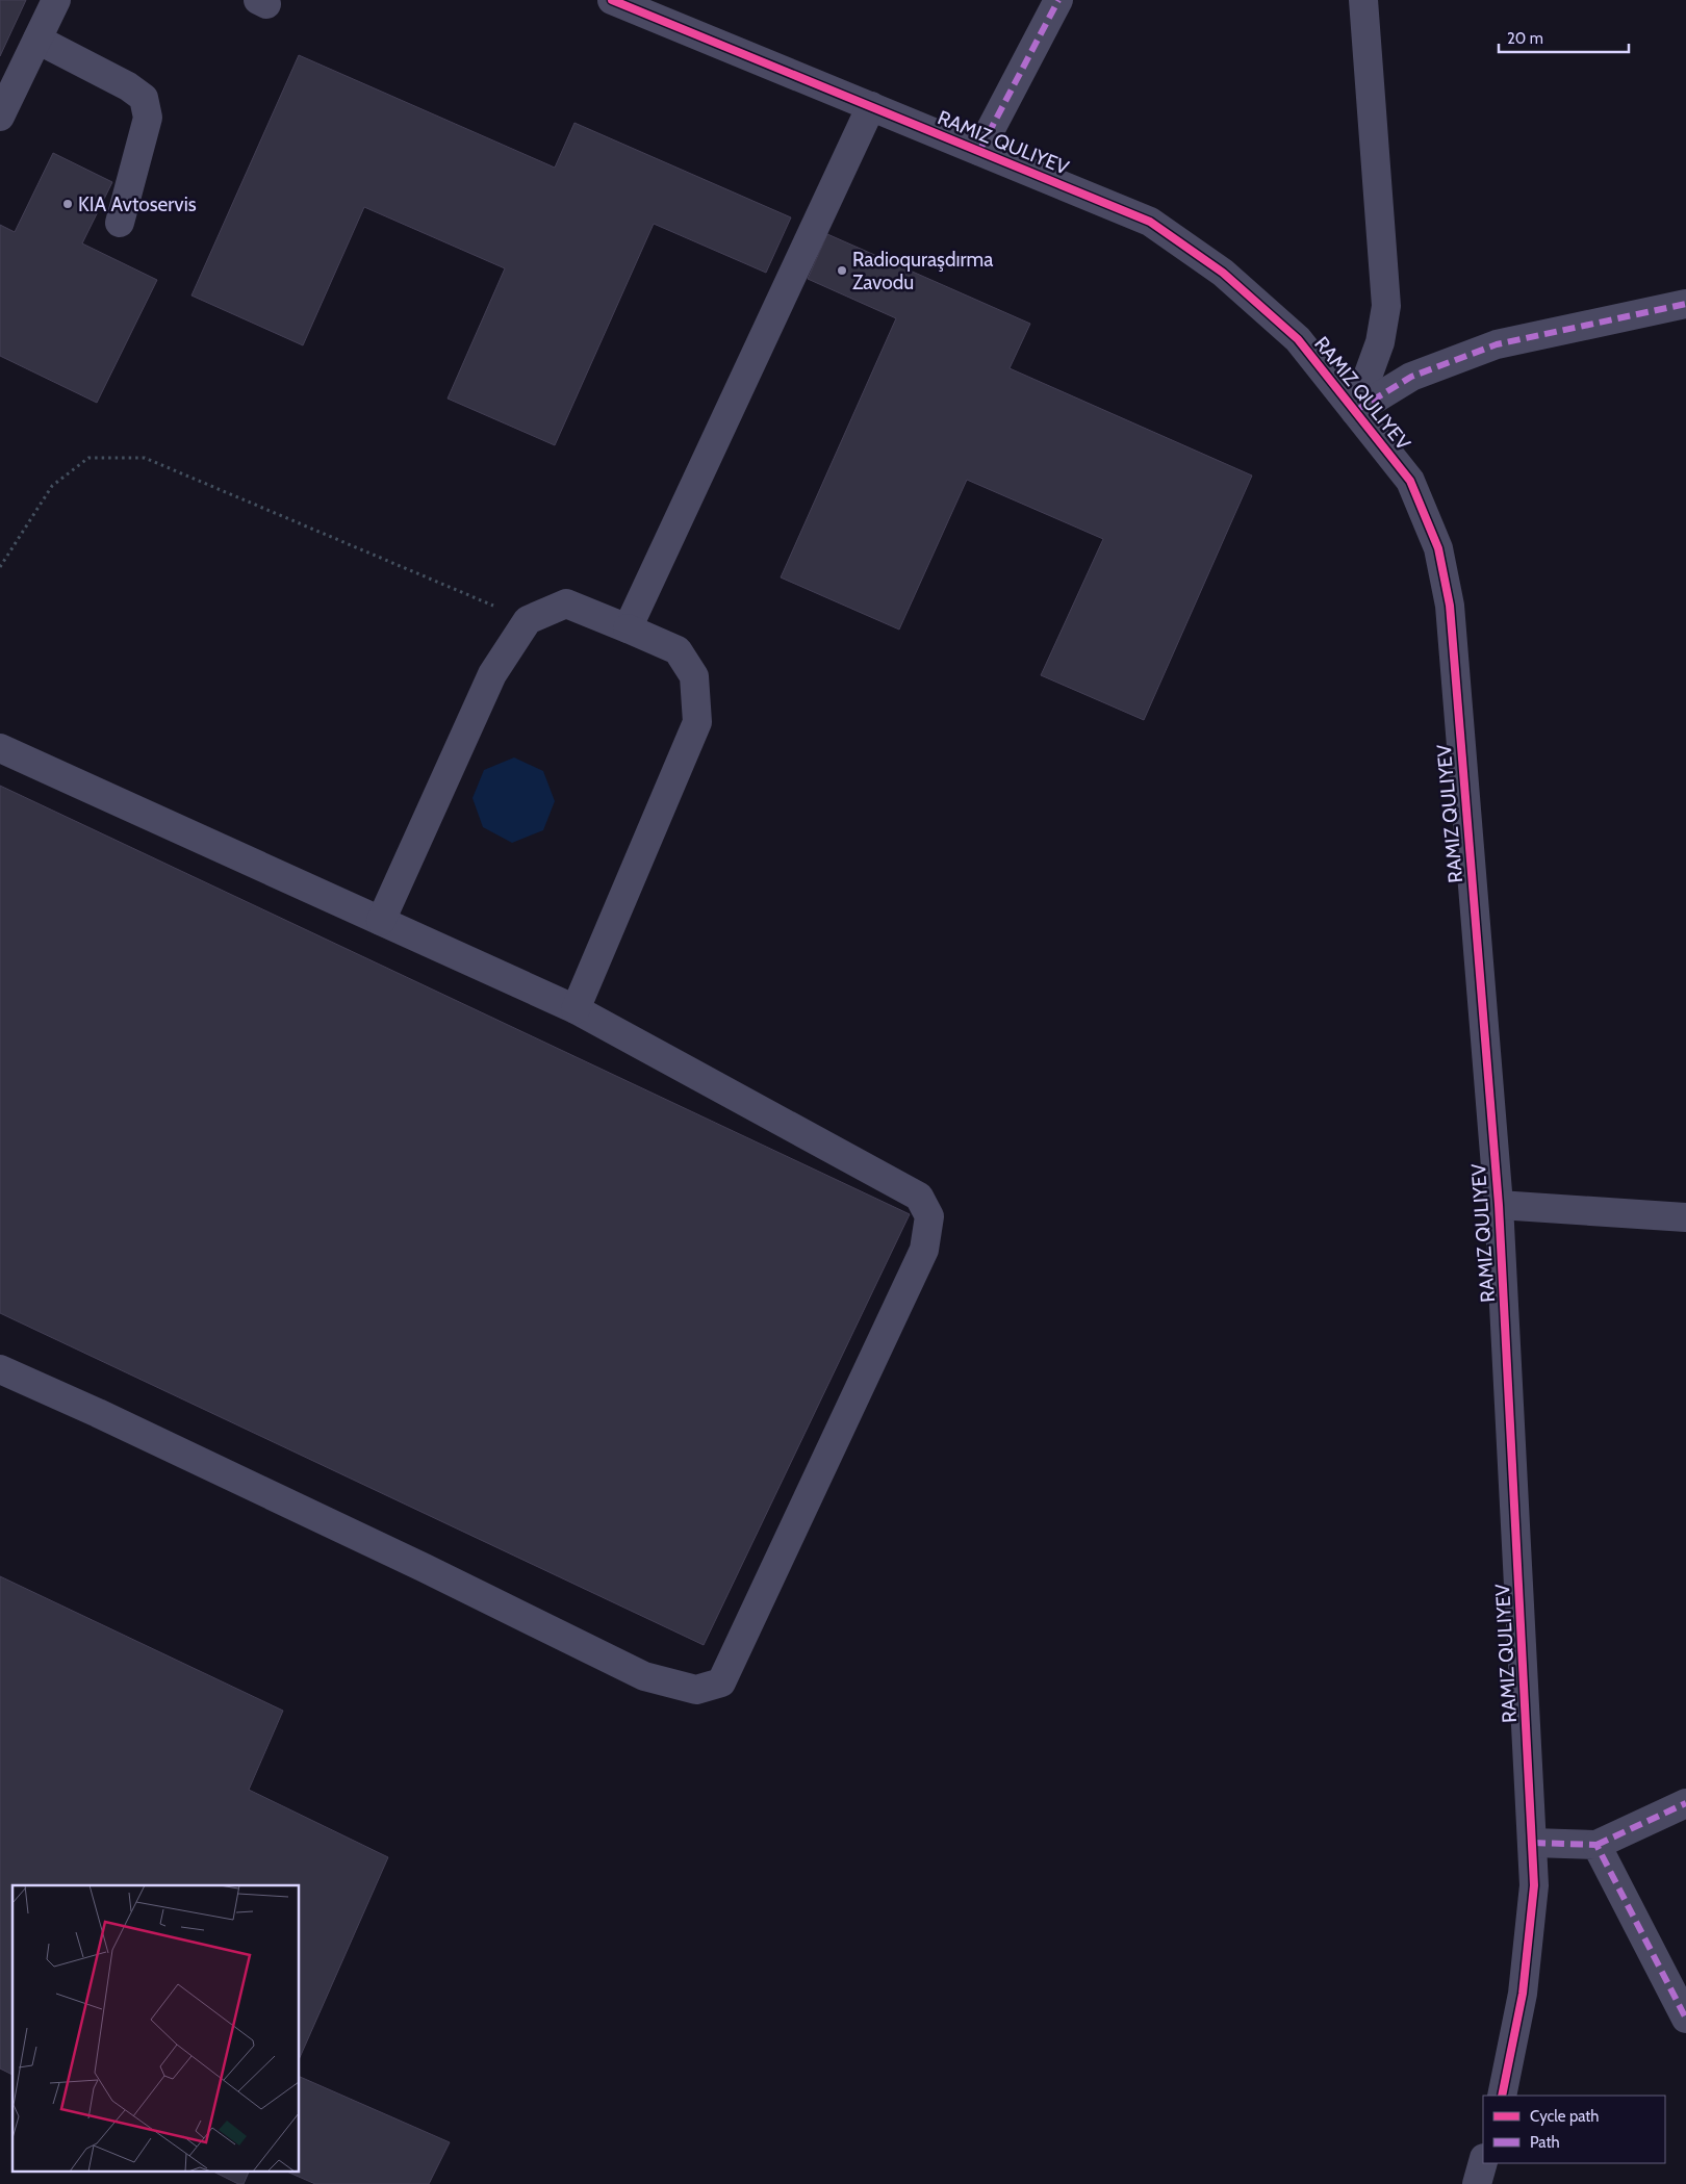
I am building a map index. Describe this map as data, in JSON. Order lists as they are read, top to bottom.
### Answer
{
  "streets": {
    "street": ["RAMIZ QULIYEV"]
  },
  "places": ["KIA Avtoservis", "Radioquraşdırma Zavodu"],
  "legend": ["Cycle path", "Path"],
  "scale_bar": "20 m"
}
